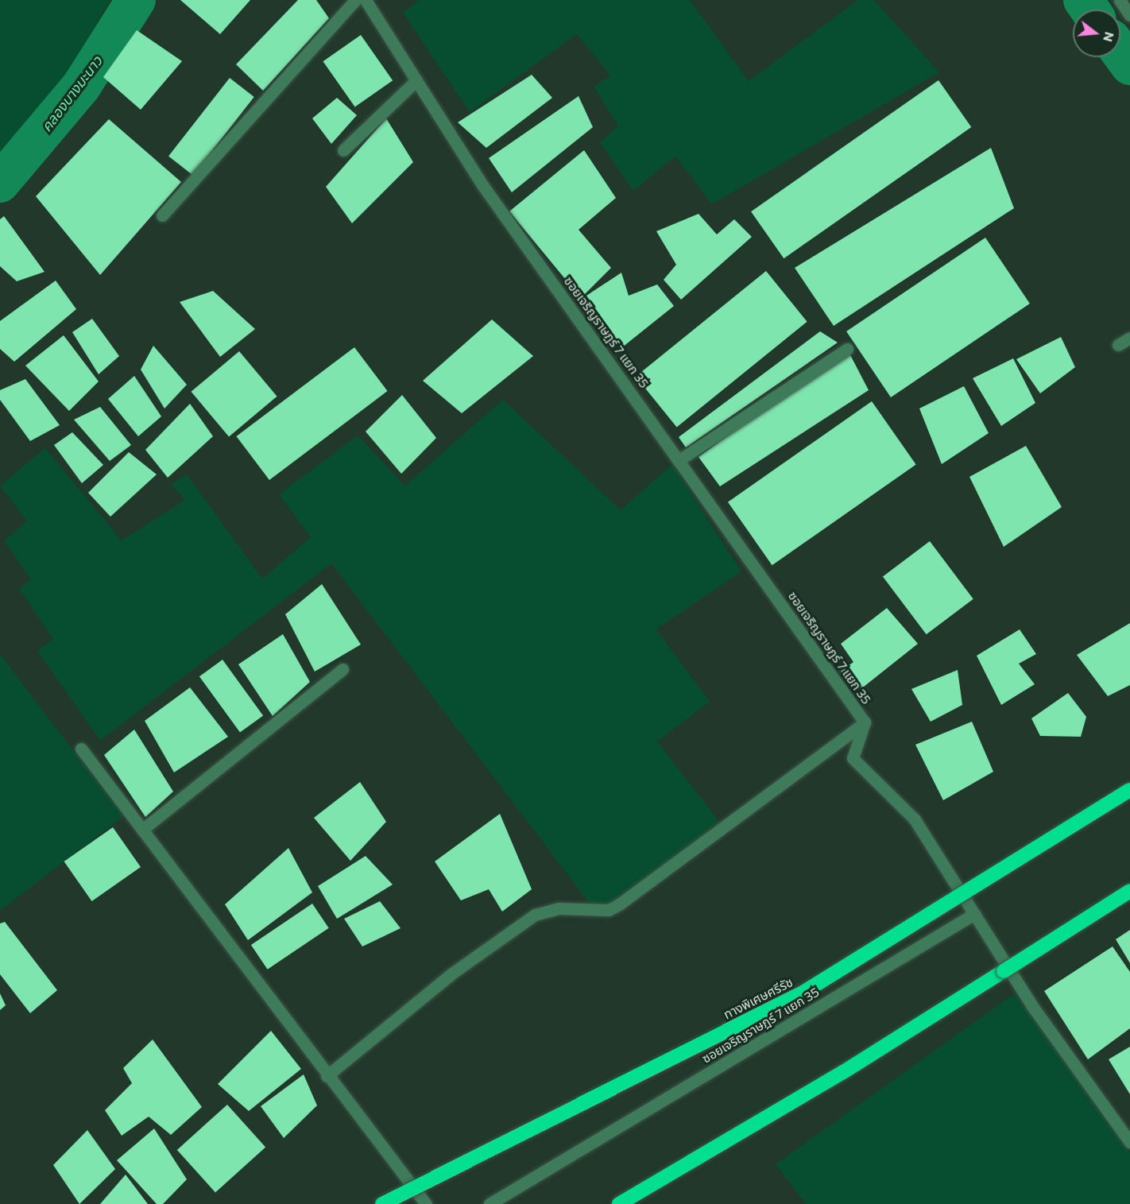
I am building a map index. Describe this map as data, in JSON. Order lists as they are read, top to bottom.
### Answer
{
  "streets": {
    "highway": ["ทางพิเศษศรีรัช"],
    "street": ["ซอยเจริญราษฎร์ 7 แยก 35"]
  },
  "water": ["คลองบางมะนาว"],
  "north": "right"
}
